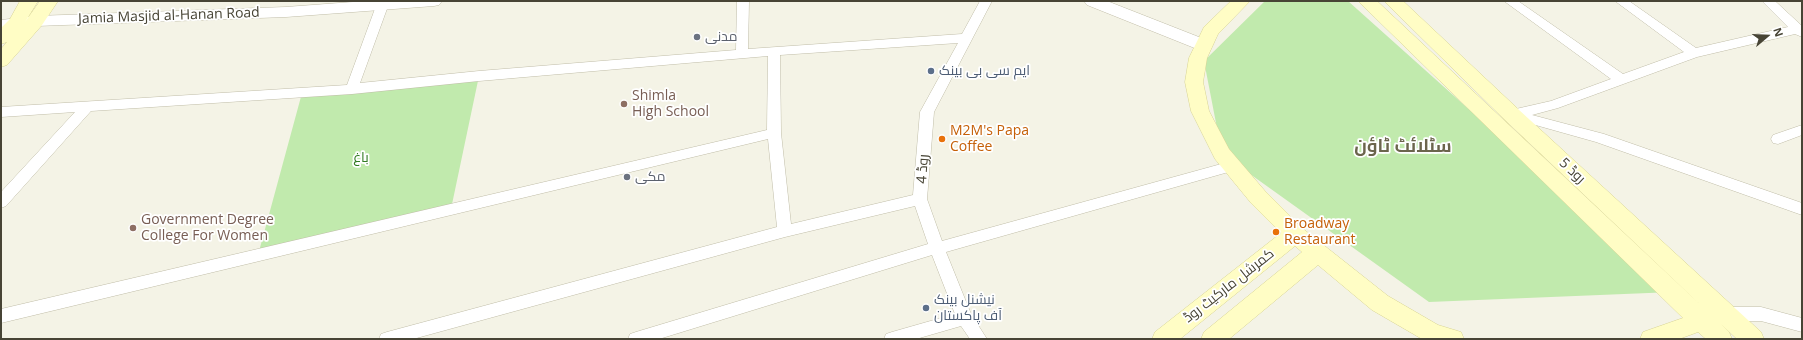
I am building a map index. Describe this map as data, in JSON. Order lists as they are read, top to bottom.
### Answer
{
  "streets": {
    "main road": ["روڈ 5", "کمرشل مارکیٹ روڈ"],
    "street": ["Jamia Masjid al-Hanan Road", "روڈ 4"]
  },
  "districts": ["سٹلائٹ ٹاؤن"],
  "parks": ["باغ"],
  "places": [
    "مدنی",
    "ایم سی بی بینک",
    "Shimla High School",
    "M2M's Papa Coffee",
    "مکی",
    "Government Degree College For Women",
    "Broadway Restaurant",
    "نیشنل بینک آف پاکستان"
  ],
  "north": "right"
}
